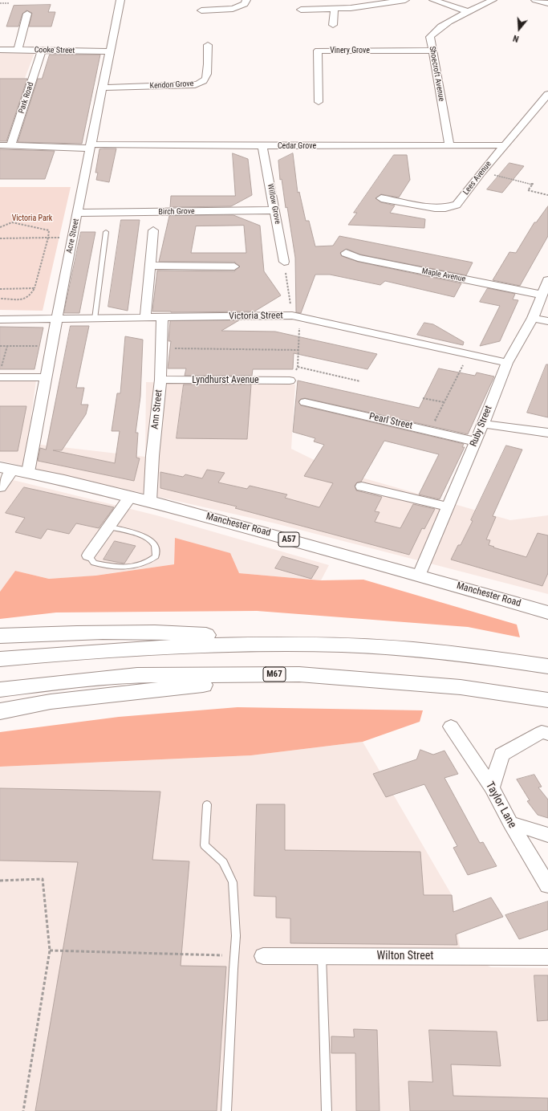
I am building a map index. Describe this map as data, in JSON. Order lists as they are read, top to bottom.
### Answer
{
  "streets": {
    "main road": ["Manchester Road", "A57", "M67"],
    "street": [
      "Cooke Street",
      "Vinery Grove",
      "Shoecroft Avenue",
      "Kendon Grove",
      "Park Road",
      "Cedar Grove",
      "Lees Avenue",
      "Willow Grove",
      "Birch Grove",
      "Acre Street",
      "Maple Avenue",
      "Victoria Street",
      "Lyndhurst Avenue",
      "Ann Street",
      "Pearl Street",
      "Ruby Street",
      "Taylor Lane",
      "Wilton Street"
    ]
  },
  "crossings": [
    ["Cooke Street", "Park Road"],
    ["Cooke Street", "Acre Street"],
    ["Vinery Grove", "Shoecroft Avenue"],
    ["Shoecroft Avenue", "Cedar Grove"],
    ["Kendon Grove", "Acre Street"],
    ["Park Road", "Cedar Grove"],
    ["Cedar Grove", "Lees Avenue"],
    ["Cedar Grove", "Willow Grove"],
    ["Cedar Grove", "Acre Street"],
    ["Willow Grove", "Birch Grove"],
    ["Birch Grove", "Acre Street"],
    ["Acre Street", "Victoria Street"],
    ["Acre Street", "Manchester Road"],
    ["Maple Avenue", "Ruby Street"],
    ["Victoria Street", "Ann Street"],
    ["Victoria Street", "Ruby Street"],
    ["Lyndhurst Avenue", "Ann Street"],
    ["Ann Street", "Manchester Road"],
    ["Pearl Street", "Ruby Street"],
    ["Ruby Street", "Manchester Road"]
  ],
  "parks": ["Victoria Park"],
  "north": "bottom"
}
